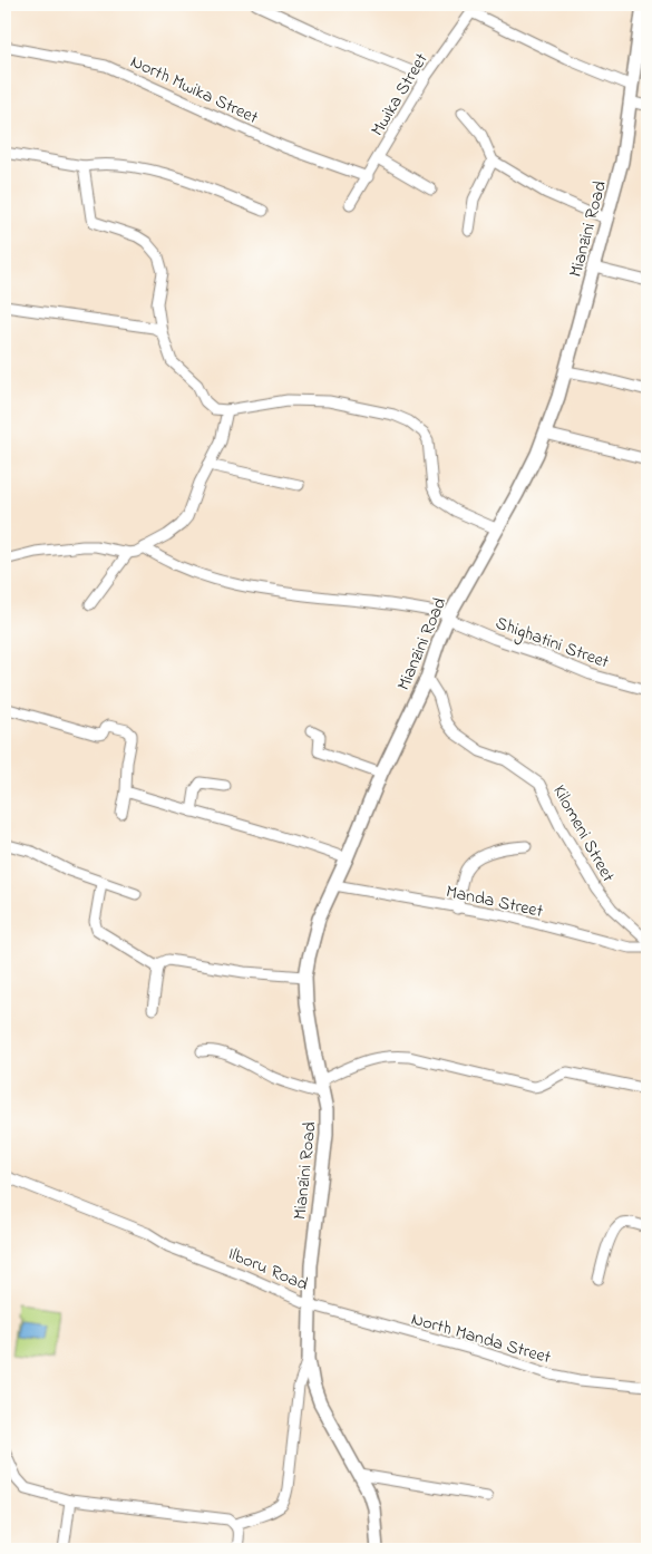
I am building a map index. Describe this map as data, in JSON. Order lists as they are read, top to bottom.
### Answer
{
  "streets": {
    "street": [
      "North Mwika Street",
      "Mwika Street",
      "Mianzini Road",
      "Shighatini Street",
      "Kilomeni Street",
      "Manda Street",
      "Ilboru Road",
      "North Manda Street"
    ]
  },
  "crossings": [
    ["North Mwika Street", "Mwika Street"],
    ["Mianzini Road", "Shighatini Street"],
    ["Mianzini Road", "Kilomeni Street"],
    ["Mianzini Road", "Manda Street"],
    ["Mianzini Road", "Ilboru Road"],
    ["Mianzini Road", "North Manda Street"],
    ["Ilboru Road", "North Manda Street"]
  ]
}
